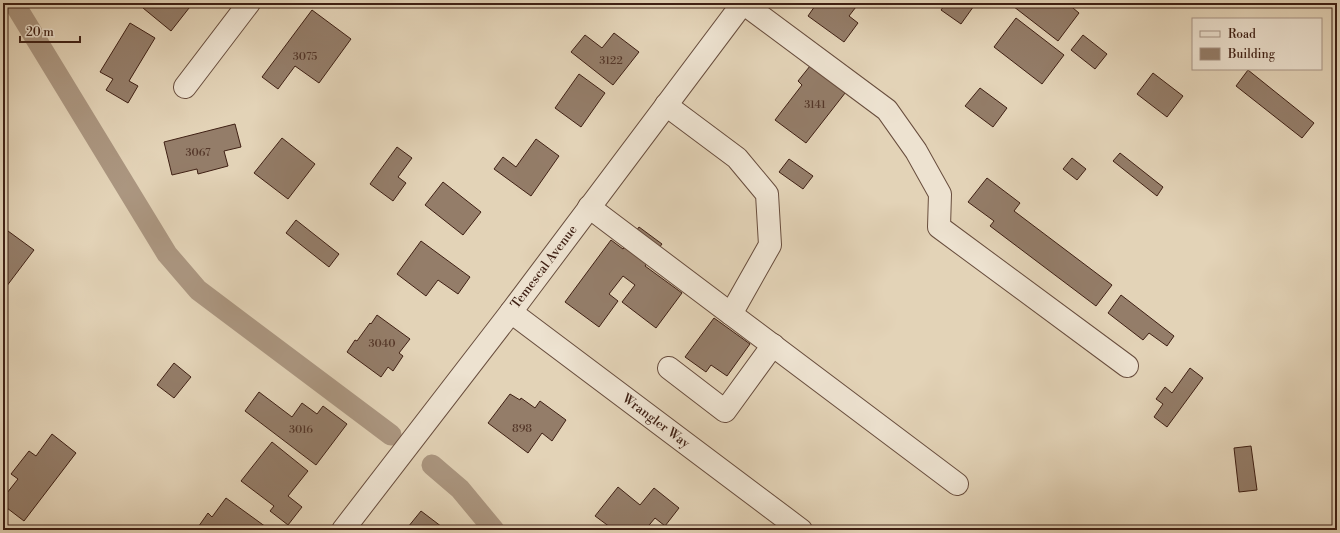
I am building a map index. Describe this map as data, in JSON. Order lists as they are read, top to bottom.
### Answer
{
  "streets": {
    "street": ["Temescal Avenue", "Wrangler Way"]
  },
  "crossings": [
    ["Temescal Avenue", "Wrangler Way"]
  ],
  "house_numbers": [
    "3075",
    "3122",
    "3141",
    "3067",
    "3040",
    "898",
    "3016"
  ],
  "legend": ["Road", "Building"],
  "scale_bar": "20 m"
}
